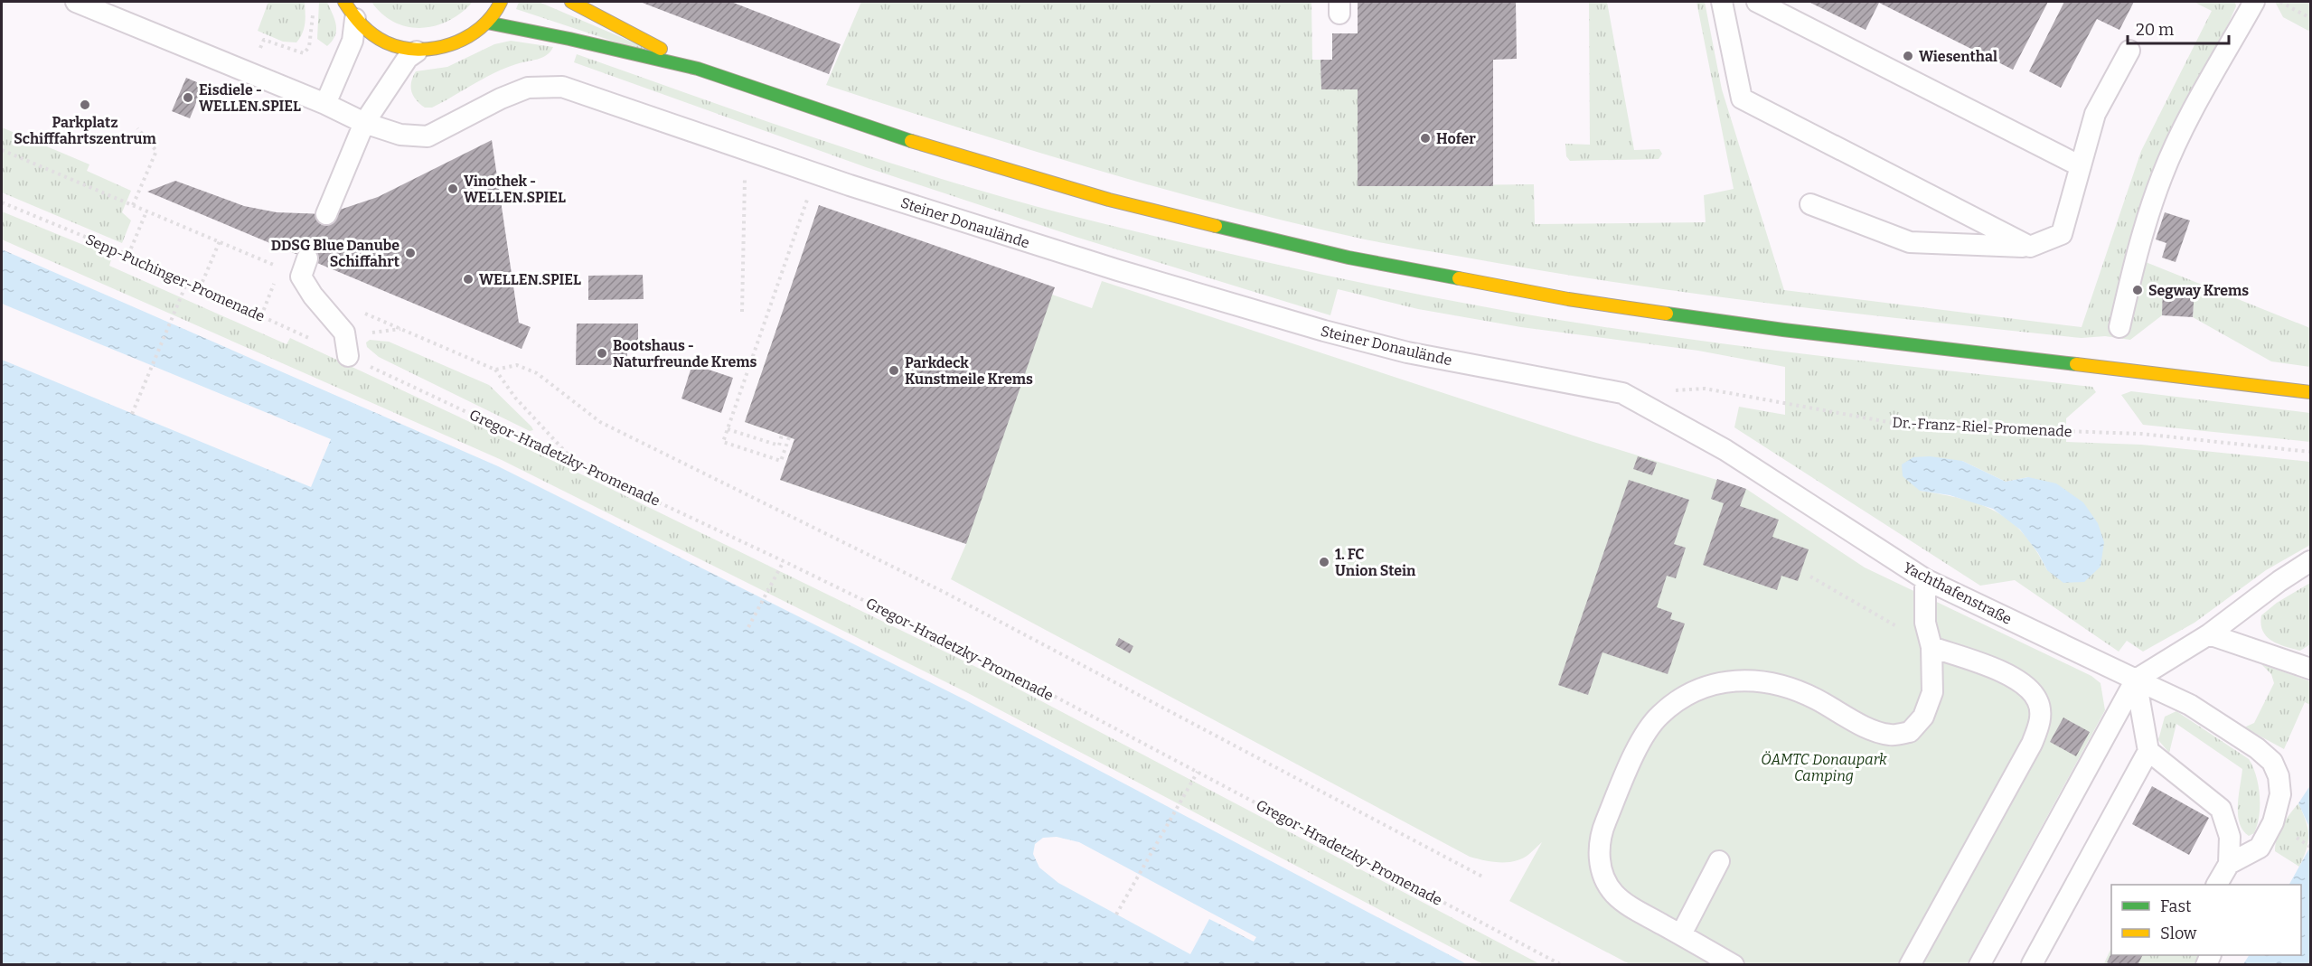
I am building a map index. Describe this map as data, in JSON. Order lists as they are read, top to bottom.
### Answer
{
  "streets": {
    "lane": ["Steiner Donaulände", "Yachthafenstraße"],
    "path": ["Sepp-Puchinger-Promenade", "Dr.-Franz-Riel-Promenade", "Gregor-Hradetzky-Promenade"]
  },
  "crossings": [
    ["Steiner Donaulände", "Yachthafenstraße"],
    ["Sepp-Puchinger-Promenade", "Gregor-Hradetzky-Promenade"]
  ],
  "parks": ["ÖAMTC Donaupark Camping"],
  "places": [
    "Wiesenthal",
    "Eisdiele - WELLEN.SPIEL",
    "Parkplatz Schifffahrtszentrum",
    "Hofer",
    "Vinothek - WELLEN.SPIEL",
    "DDSG Blue Danube Schiffahrt",
    "WELLEN.SPIEL",
    "Segway Krems",
    "Bootshaus - Naturfreunde Krems",
    "Parkdeck Kunstmeile Krems",
    "1. FC Union Stein"
  ],
  "legend": ["Fast", "Slow"],
  "scale_bar": "20 m"
}
